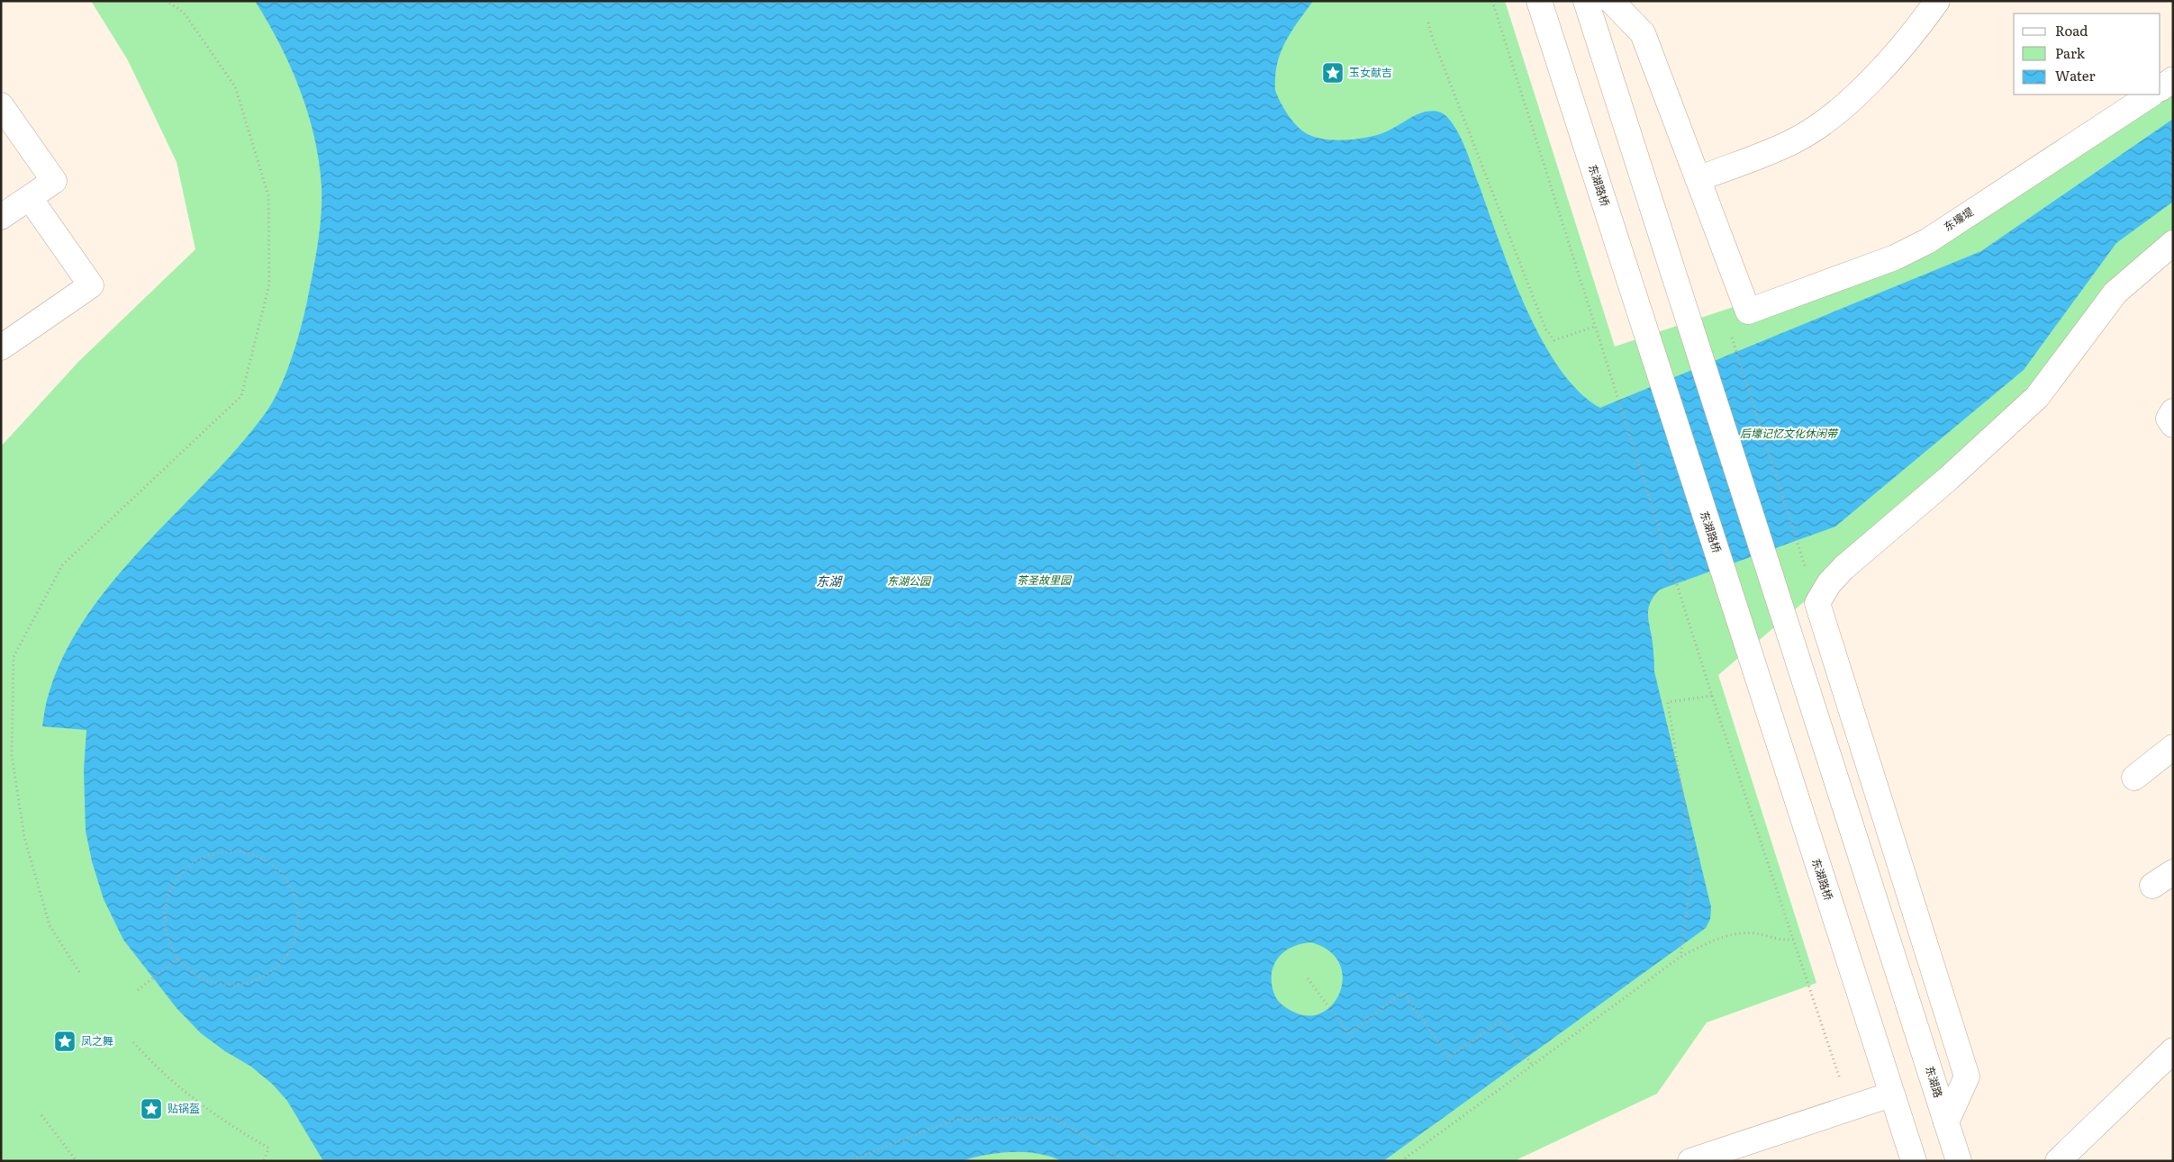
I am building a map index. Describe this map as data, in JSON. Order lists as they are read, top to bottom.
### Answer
{
  "streets": {
    "main road": ["东湖路桥", "东壕堤", "东湖路"]
  },
  "water": ["东湖"],
  "parks": ["后壕记忆文化休闲带", "茶圣故里园", "东湖公园"],
  "places": {
    "place": ["玉女献吉", "凤之舞", "贴锅盔"]
  },
  "legend": ["Road", "Park", "Water"]
}
